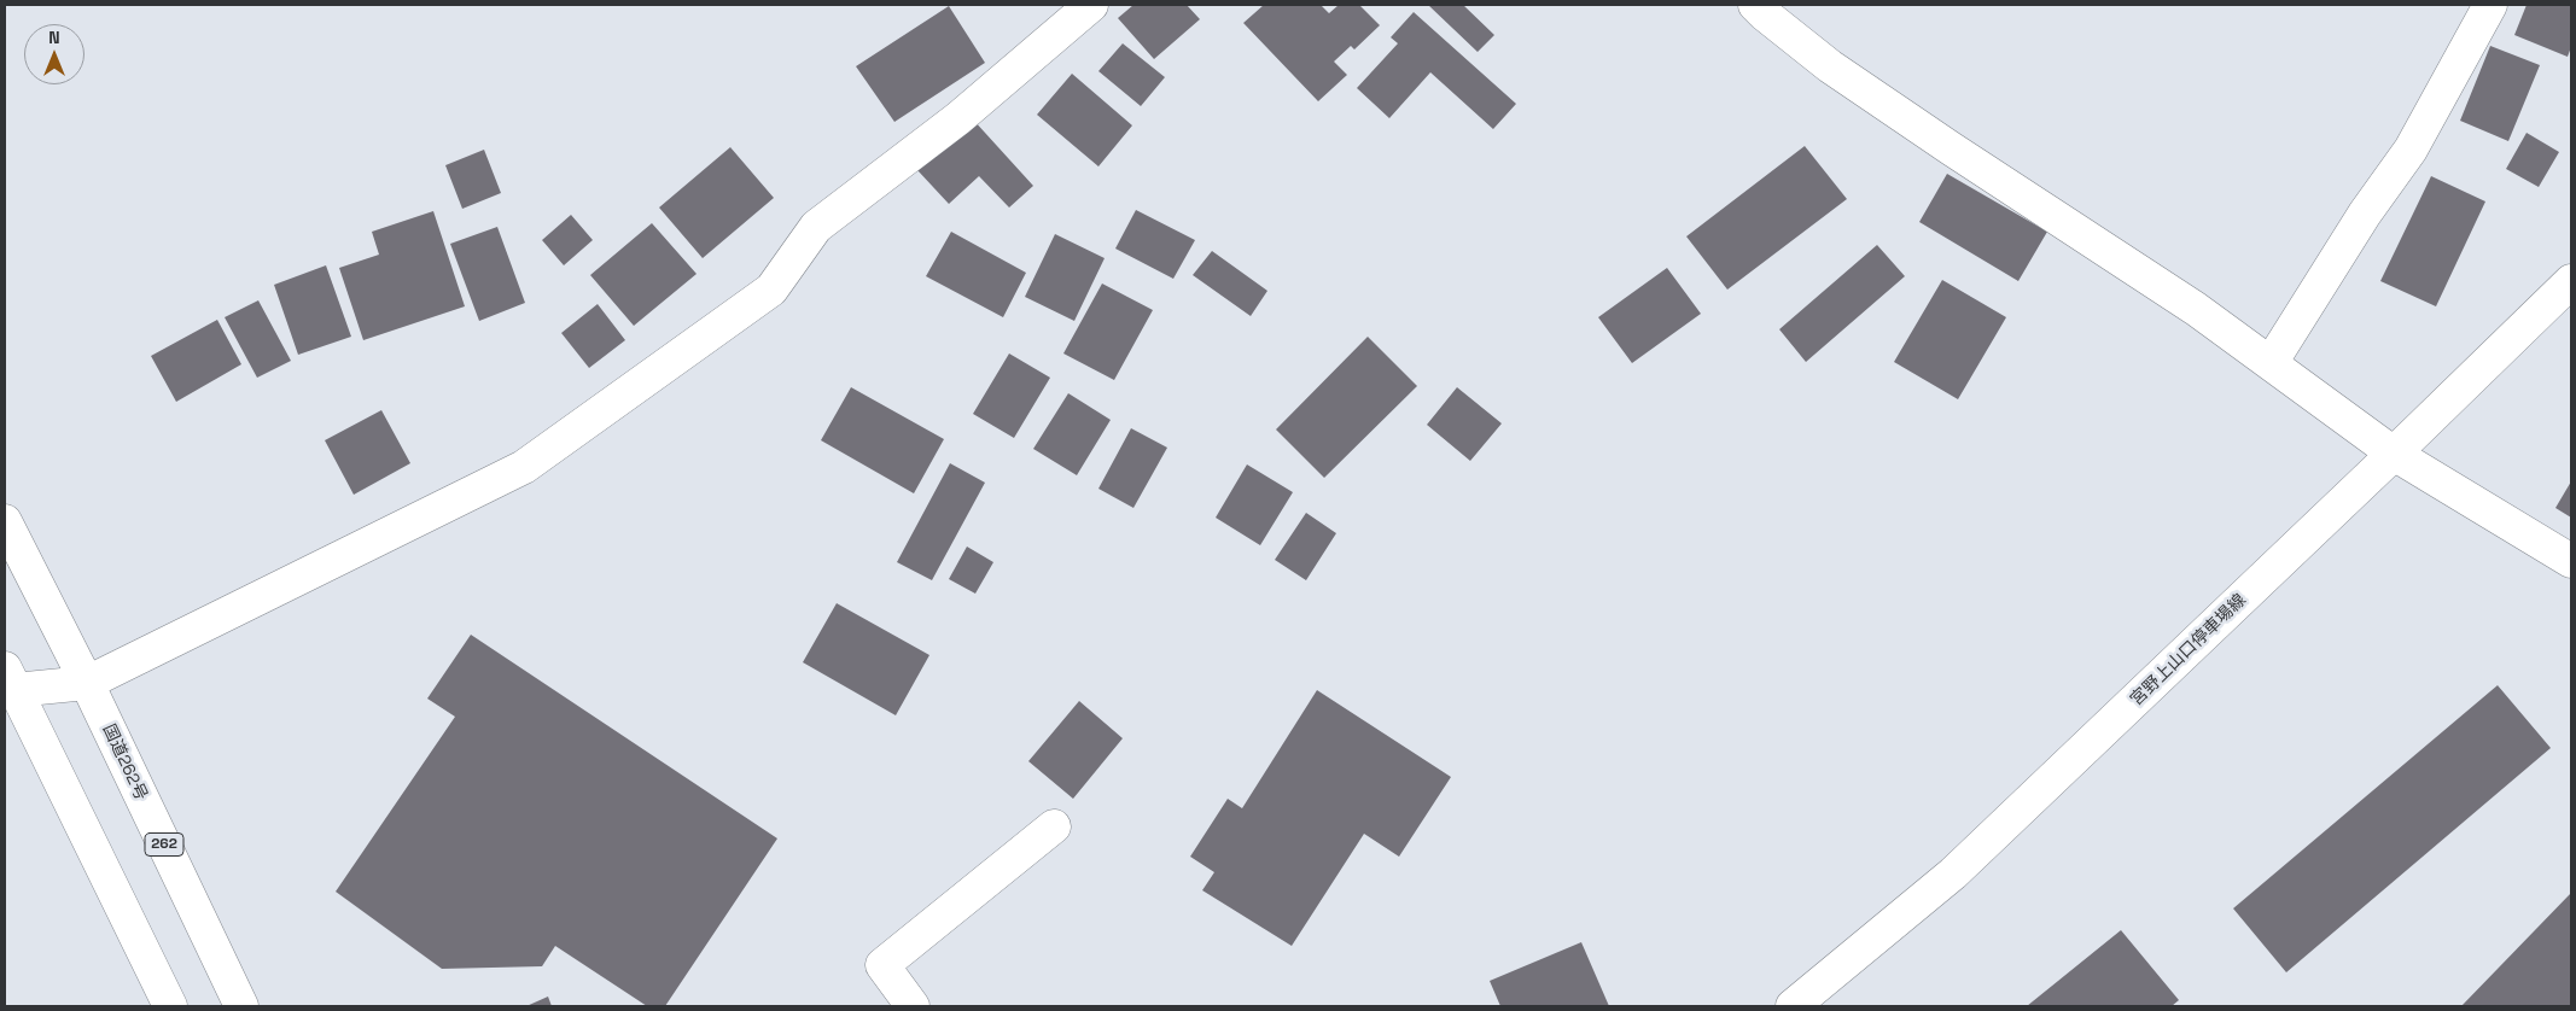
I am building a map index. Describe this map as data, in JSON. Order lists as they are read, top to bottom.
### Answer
{
  "streets": {
    "main road": ["宮野上山口停車場線", "国道262号", "262"]
  },
  "north": "top"
}
